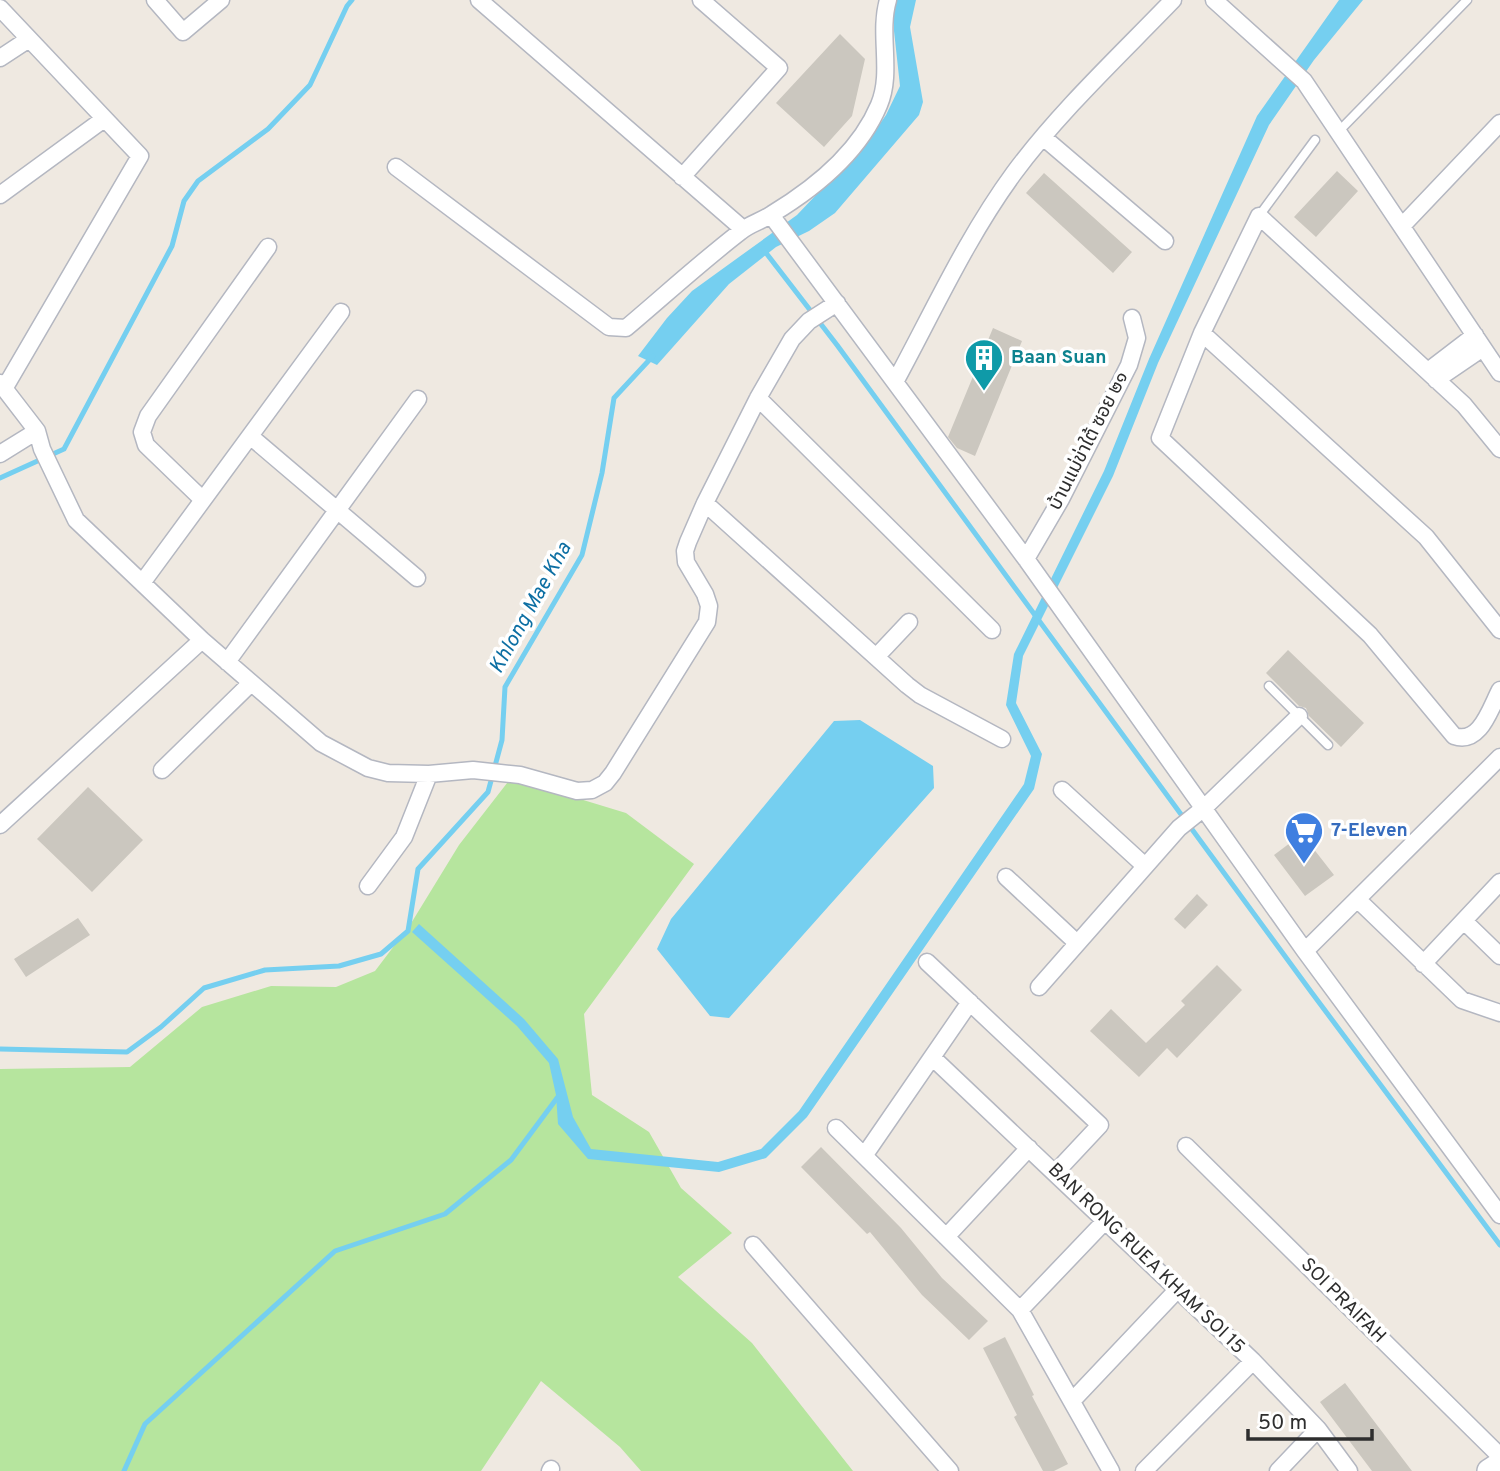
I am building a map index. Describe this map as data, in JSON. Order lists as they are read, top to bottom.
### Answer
{
  "streets": {
    "street": ["บ้านแม่ข่าใต้ ซอย ๒๑", "BAN RONG RUEA KHAM SOI 15", "SOI PRAIFAH"]
  },
  "water": ["Khlong Mae Kha"],
  "places": {
    "building": ["Baan Suan"],
    "supermarket": ["7-Eleven"]
  },
  "scale_bar": "50 m"
}
